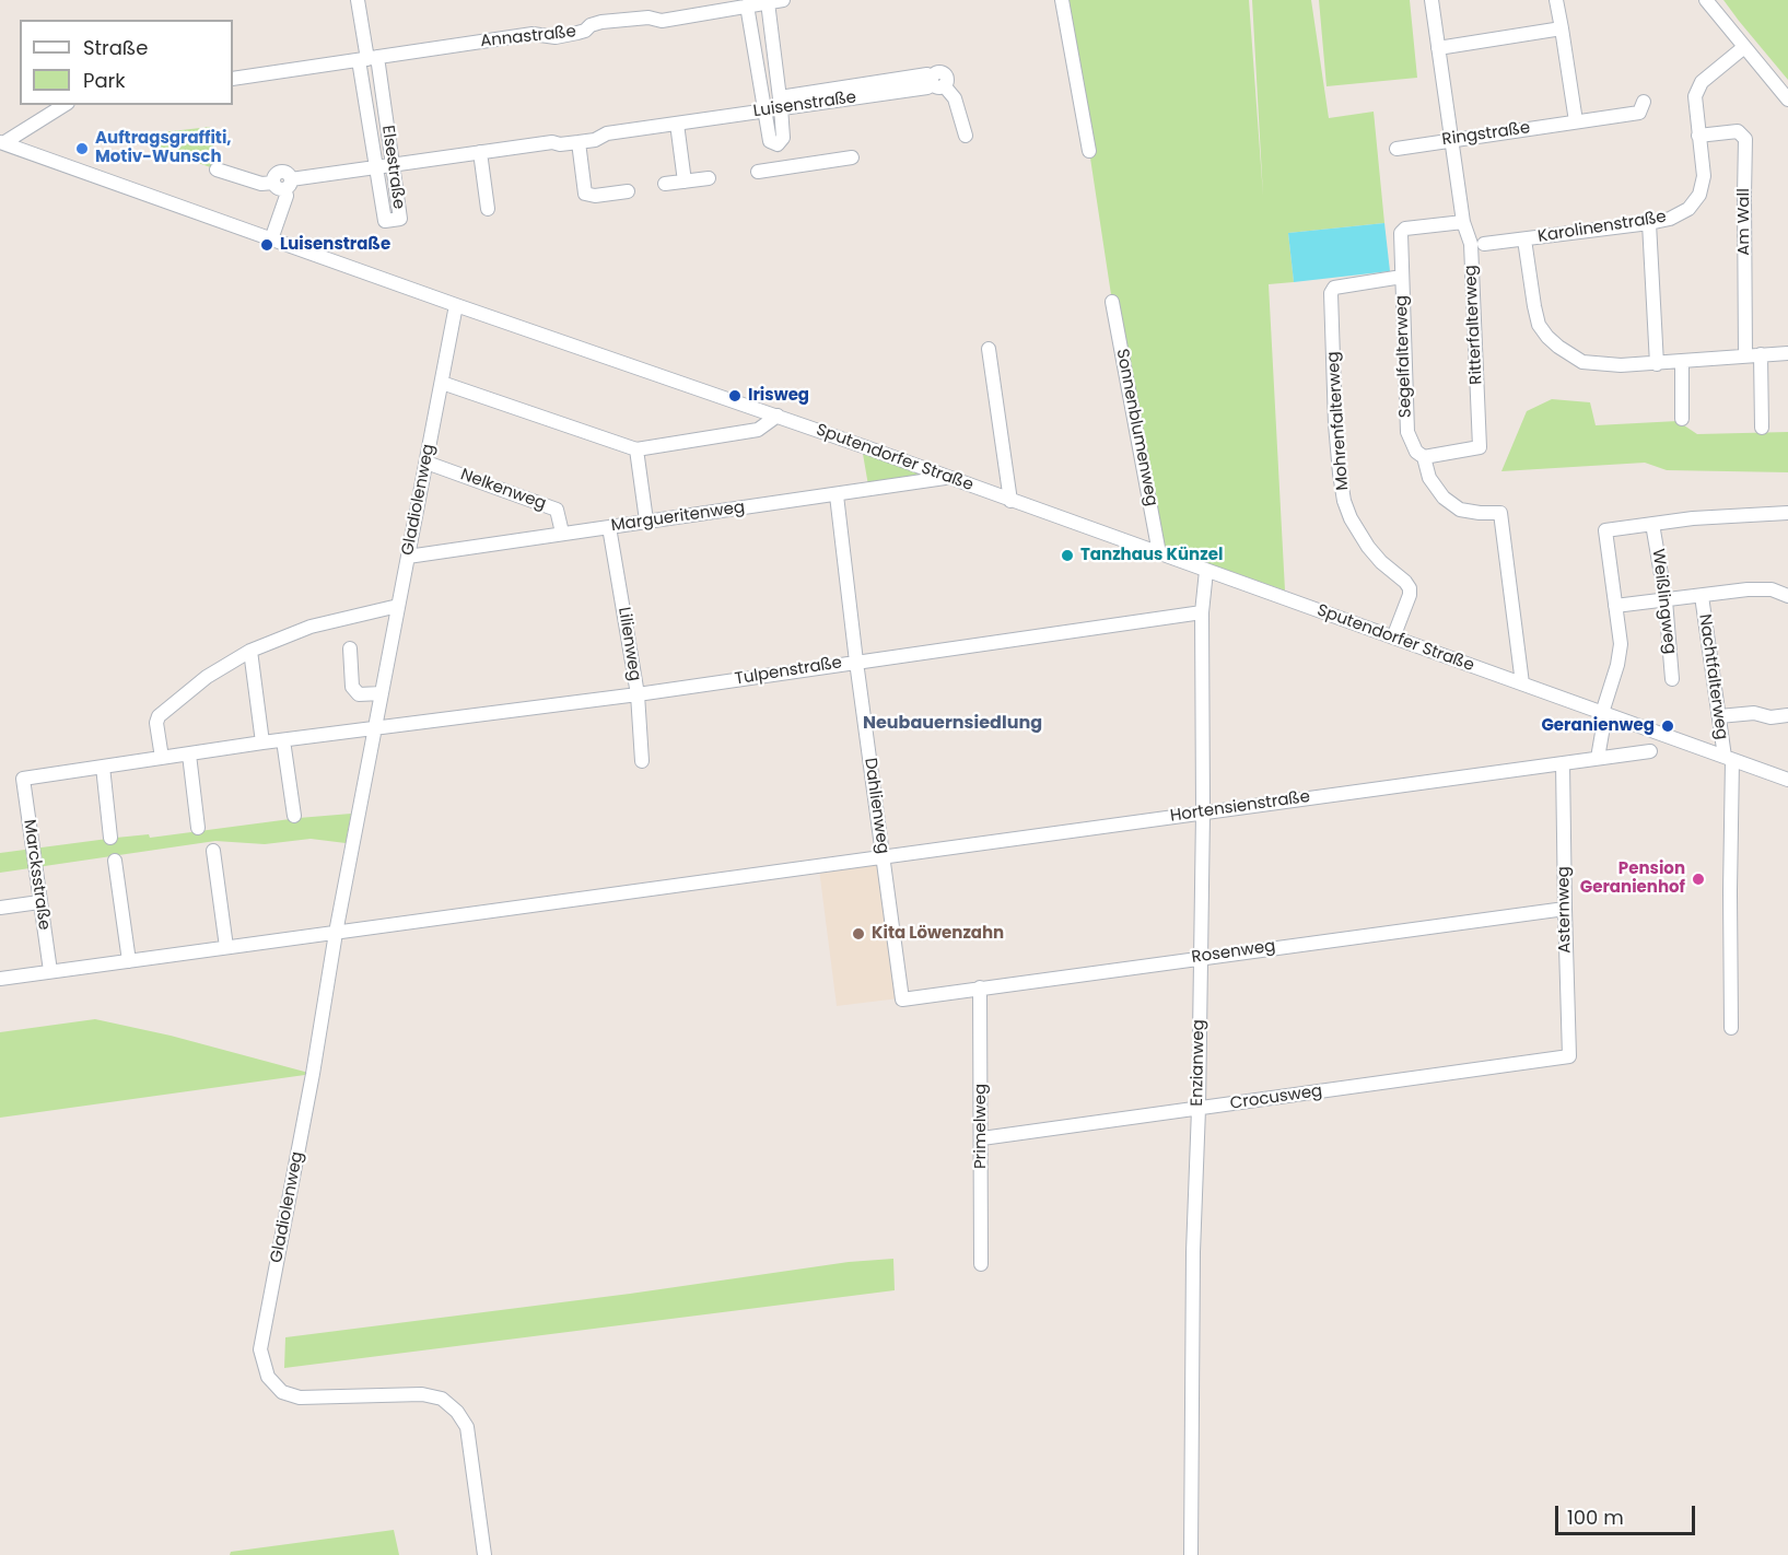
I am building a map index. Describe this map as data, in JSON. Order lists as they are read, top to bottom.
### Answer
{
  "streets": {
    "street": [
      "Annastraße",
      "Luisenstraße",
      "Ringstraße",
      "Elsestraße",
      "Am Wall",
      "Karolinenstraße",
      "Ritterfalterweg",
      "Segelfalterweg",
      "Mohrenfalterweg",
      "Sonnenblumenweg",
      "Sputendorfer Straße",
      "Nelkenweg",
      "Gladiolenweg",
      "Margueritenweg",
      "Weißlingweg",
      "Lilienweg",
      "Tulpenstraße",
      "Nachtfalterweg",
      "Dahlienweg",
      "Hortensienstraße",
      "Marcksstraße",
      "Asternweg",
      "Rosenweg",
      "Enzianweg",
      "Crocusweg",
      "Primelweg"
    ]
  },
  "crossings": [
    ["Annastraße", "Elsestraße"],
    ["Luisenstraße", "Elsestraße"],
    ["Ringstraße", "Ritterfalterweg"],
    ["Am Wall", "Karolinenstraße"],
    ["Ritterfalterweg", "Segelfalterweg"],
    ["Segelfalterweg", "Mohrenfalterweg"],
    ["Segelfalterweg", "Sputendorfer Straße"],
    ["Mohrenfalterweg", "Sputendorfer Straße"],
    ["Sonnenblumenweg", "Sputendorfer Straße"],
    ["Sputendorfer Straße", "Gladiolenweg"],
    ["Sputendorfer Straße", "Margueritenweg"],
    ["Sputendorfer Straße", "Nachtfalterweg"],
    ["Sputendorfer Straße", "Enzianweg"],
    ["Nelkenweg", "Gladiolenweg"],
    ["Nelkenweg", "Margueritenweg"],
    ["Gladiolenweg", "Margueritenweg"],
    ["Gladiolenweg", "Tulpenstraße"],
    ["Gladiolenweg", "Hortensienstraße"],
    ["Margueritenweg", "Lilienweg"],
    ["Margueritenweg", "Dahlienweg"],
    ["Lilienweg", "Tulpenstraße"],
    ["Tulpenstraße", "Dahlienweg"],
    ["Tulpenstraße", "Marcksstraße"],
    ["Tulpenstraße", "Enzianweg"],
    ["Dahlienweg", "Hortensienstraße"],
    ["Dahlienweg", "Rosenweg"],
    ["Hortensienstraße", "Marcksstraße"],
    ["Hortensienstraße", "Asternweg"],
    ["Hortensienstraße", "Enzianweg"],
    ["Asternweg", "Rosenweg"],
    ["Asternweg", "Crocusweg"],
    ["Rosenweg", "Enzianweg"],
    ["Rosenweg", "Primelweg"],
    ["Enzianweg", "Crocusweg"],
    ["Crocusweg", "Primelweg"]
  ],
  "districts": ["Neubauernsiedlung"],
  "places": [
    "Auftragsgraffiti, Motiv-Wunsch",
    "Luisenstraße",
    "Irisweg",
    "Tanzhaus Künzel",
    "Geranienweg",
    "Pension Geranienhof",
    "Kita Löwenzahn"
  ],
  "legend": ["Straße", "Park"],
  "scale_bar": "100 m"
}
